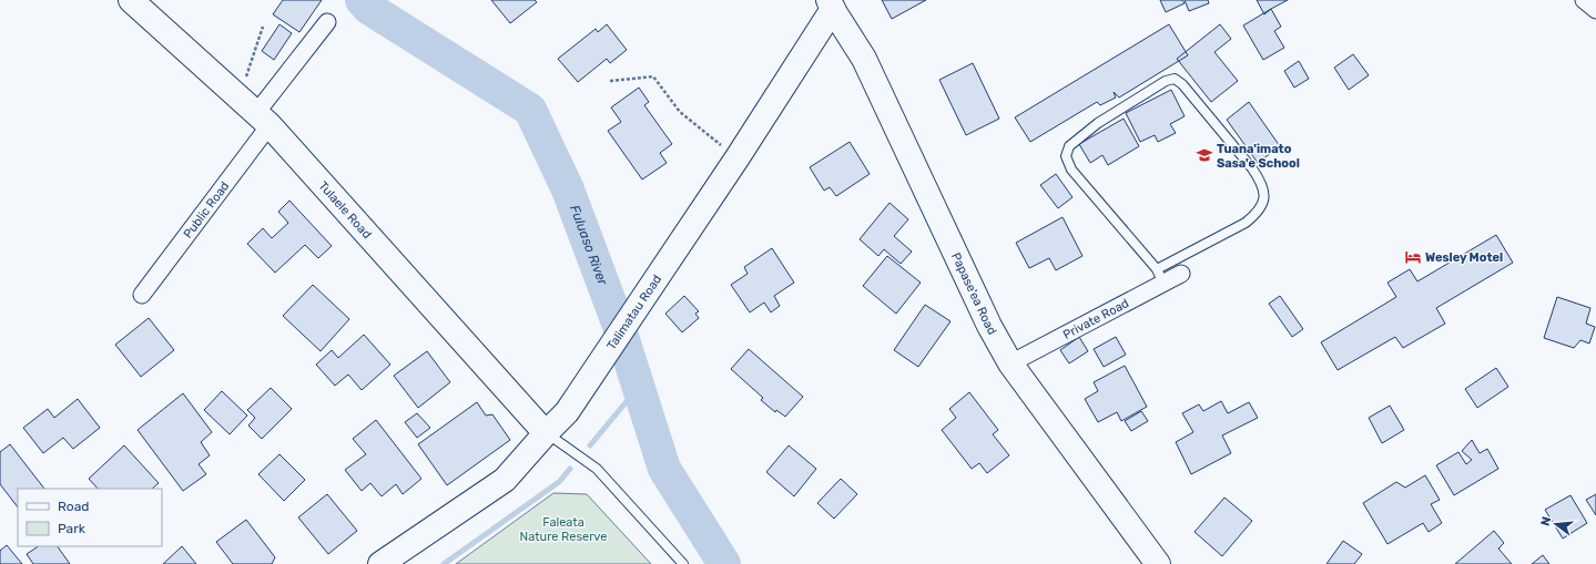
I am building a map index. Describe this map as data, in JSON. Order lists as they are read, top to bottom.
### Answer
{
  "streets": {
    "main road": ["Tulaele Road", "Papase'ea Road", "Talimatau Road"],
    "street": ["Public Road", "Private Road"]
  },
  "crossings": [
    ["Tulaele Road", "Public Road"],
    ["Tulaele Road", "Talimatau Road"],
    ["Papase'ea Road", "Talimatau Road"],
    ["Papase'ea Road", "Private Road"]
  ],
  "water": ["Fuluaso River"],
  "parks": ["Faleata Nature Reserve"],
  "places": {
    "school or university": ["Tuana'imato Sasa'e School"],
    "hotel": ["Wesley Motel"]
  },
  "legend": ["Road", "Park"],
  "north": "left"
}
